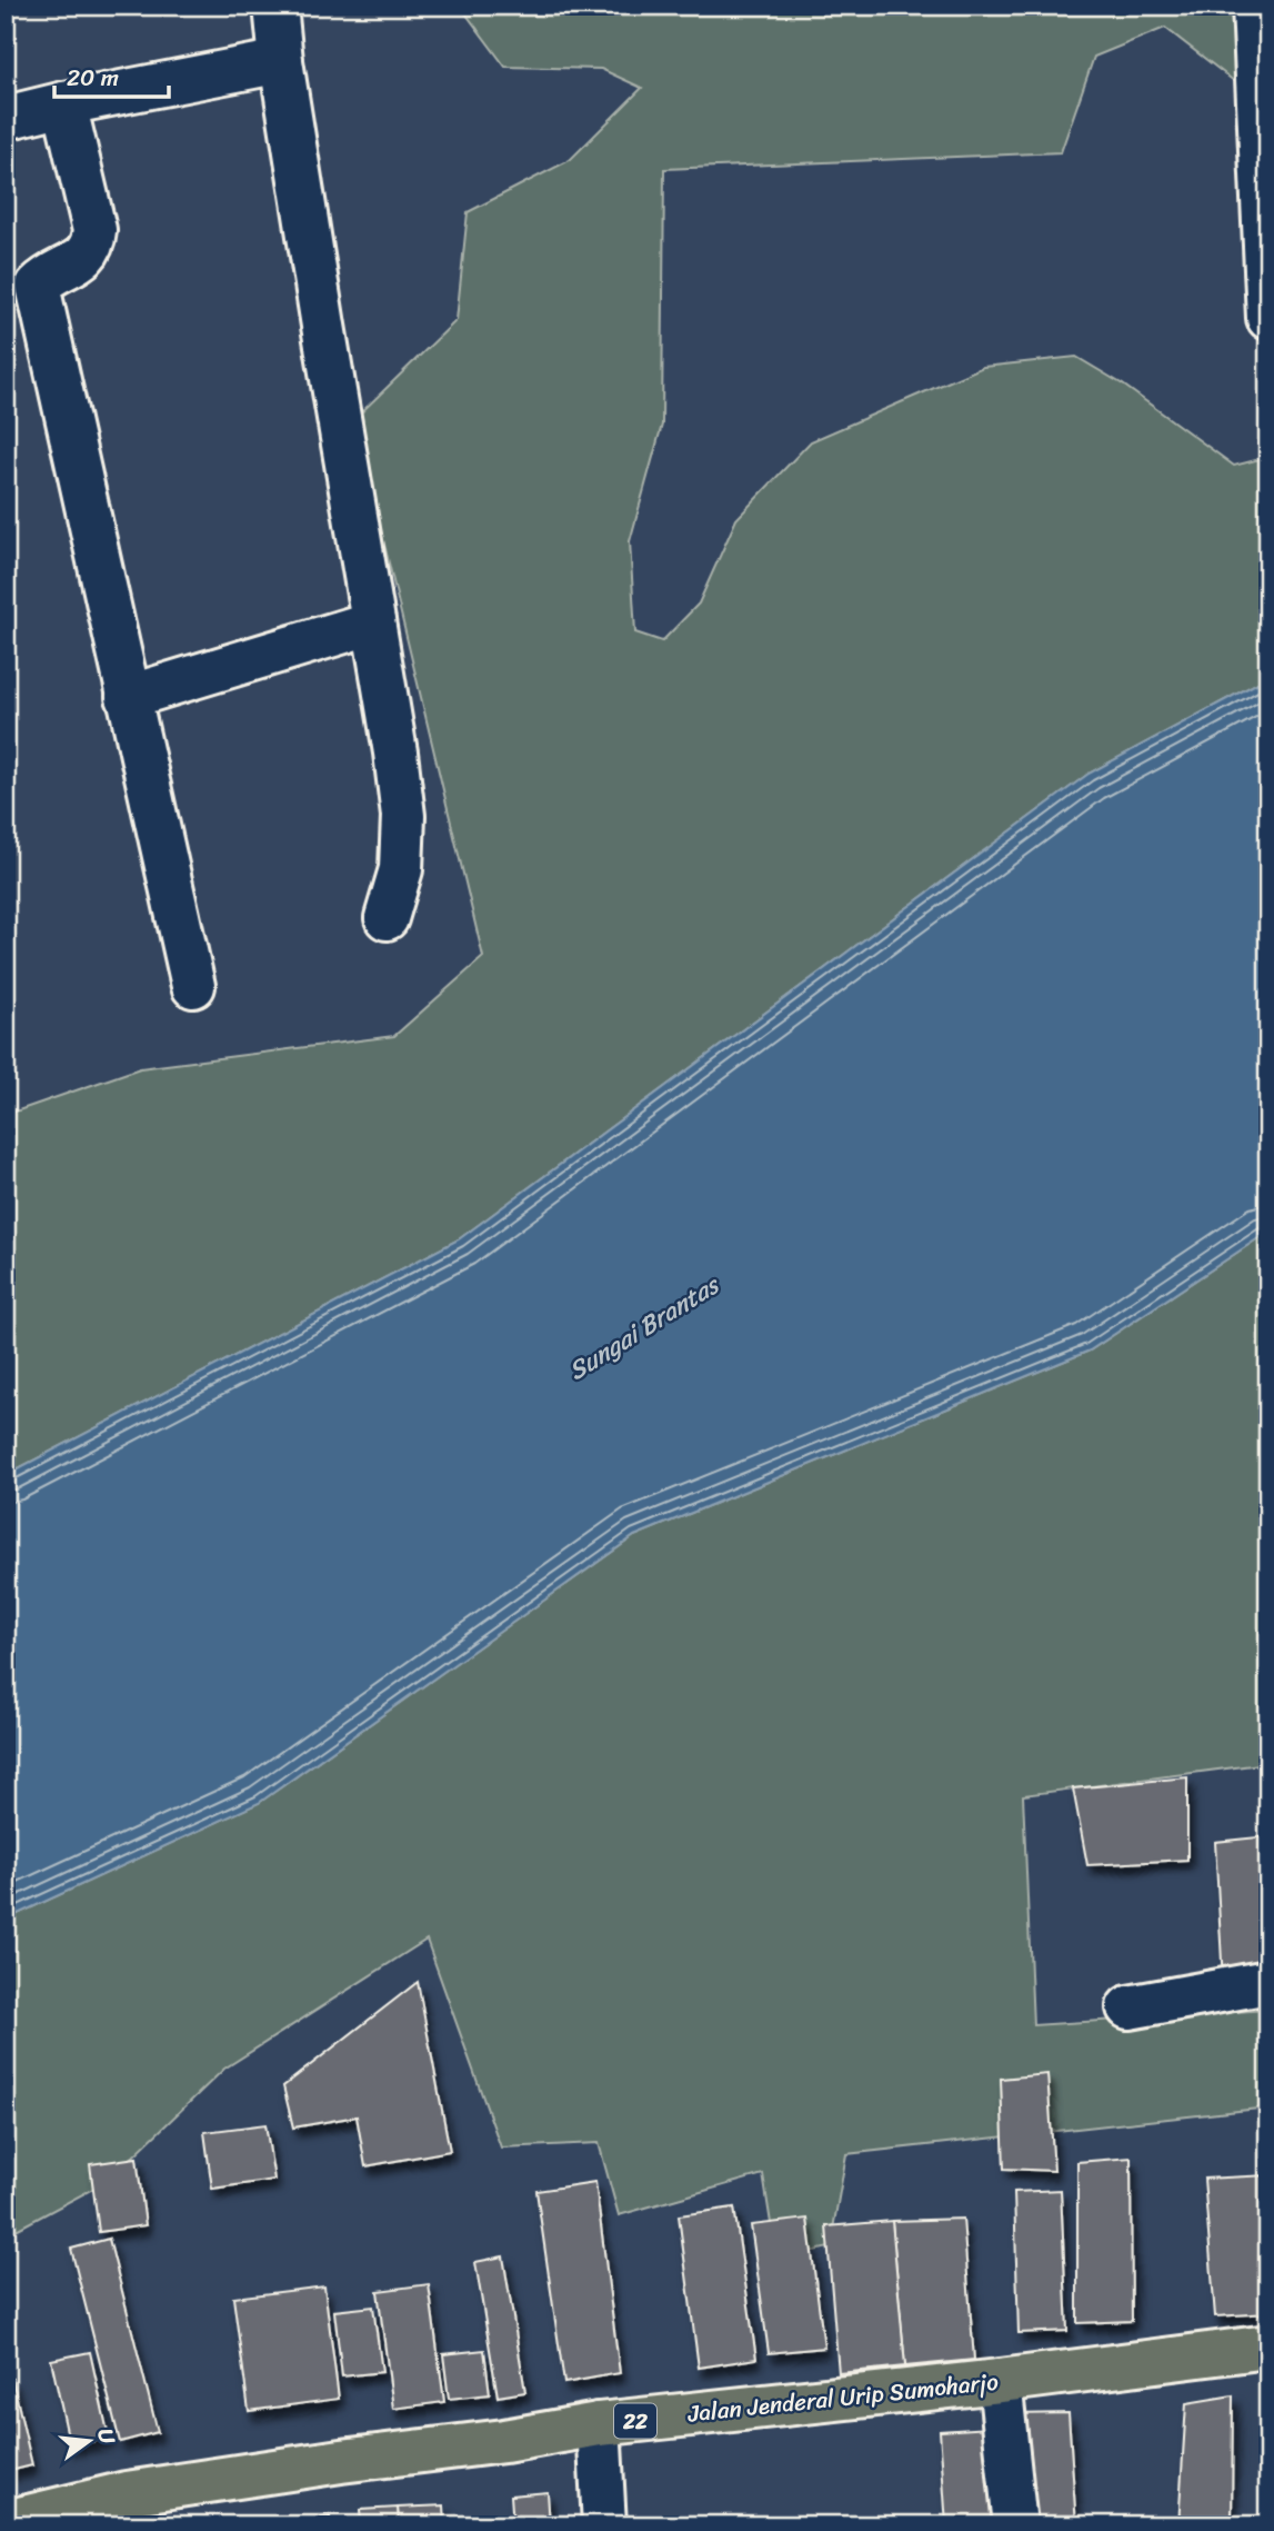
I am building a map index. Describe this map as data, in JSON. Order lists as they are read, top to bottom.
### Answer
{
  "streets": {
    "highway": ["Jalan Jenderal Urip Sumoharjo", "22"]
  },
  "water": ["Sungai Brantas"],
  "scale_bar": "20 m",
  "north": "right"
}
